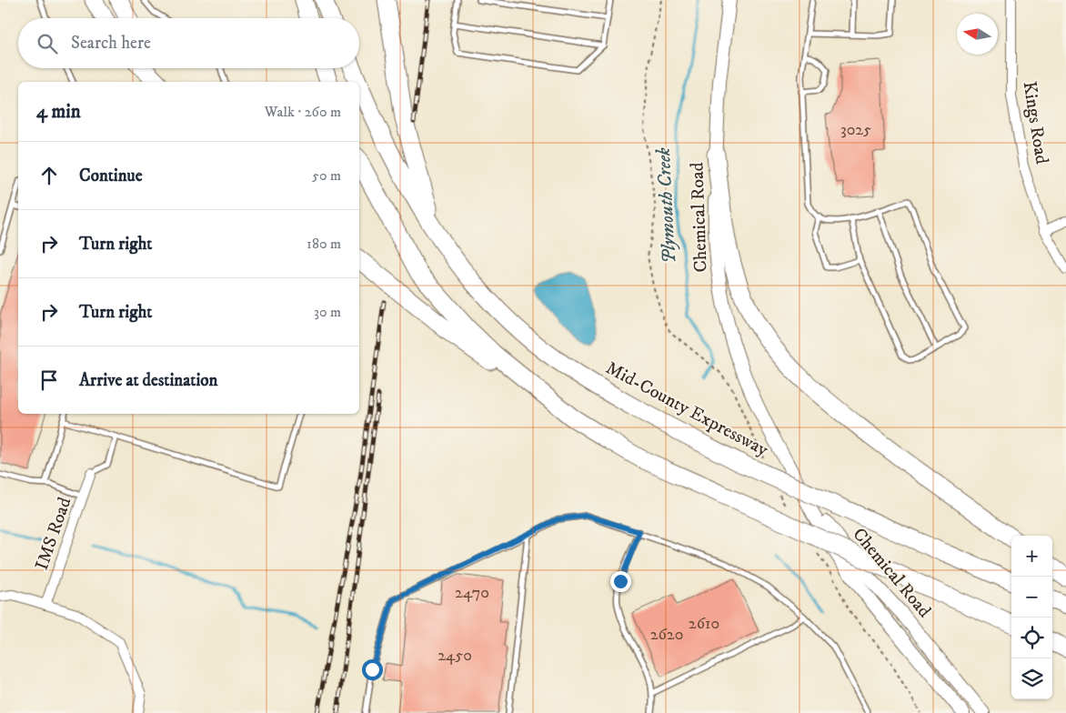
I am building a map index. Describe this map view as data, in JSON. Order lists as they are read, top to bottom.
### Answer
{
  "streets": {
    "highway": ["Mid-County Expressway"],
    "main road": ["Chemical Road"],
    "street": ["Kings Road", "IMS Road"]
  },
  "water": ["Plymouth Creek"],
  "house_numbers": [
    "3025",
    "2470",
    "2610",
    "2620",
    "2450"
  ],
  "north": "left",
  "page": {
    "search": "Search here",
    "heading": ["4 min", "Walk · 260 m"],
    "list": [
      ["Continue", "50 m"],
      ["Turn right", "180 m"],
      ["Turn right", "30 m"],
      "Arrive at destination"
    ],
    "map_buttons": ["+", "−"]
  }
}
